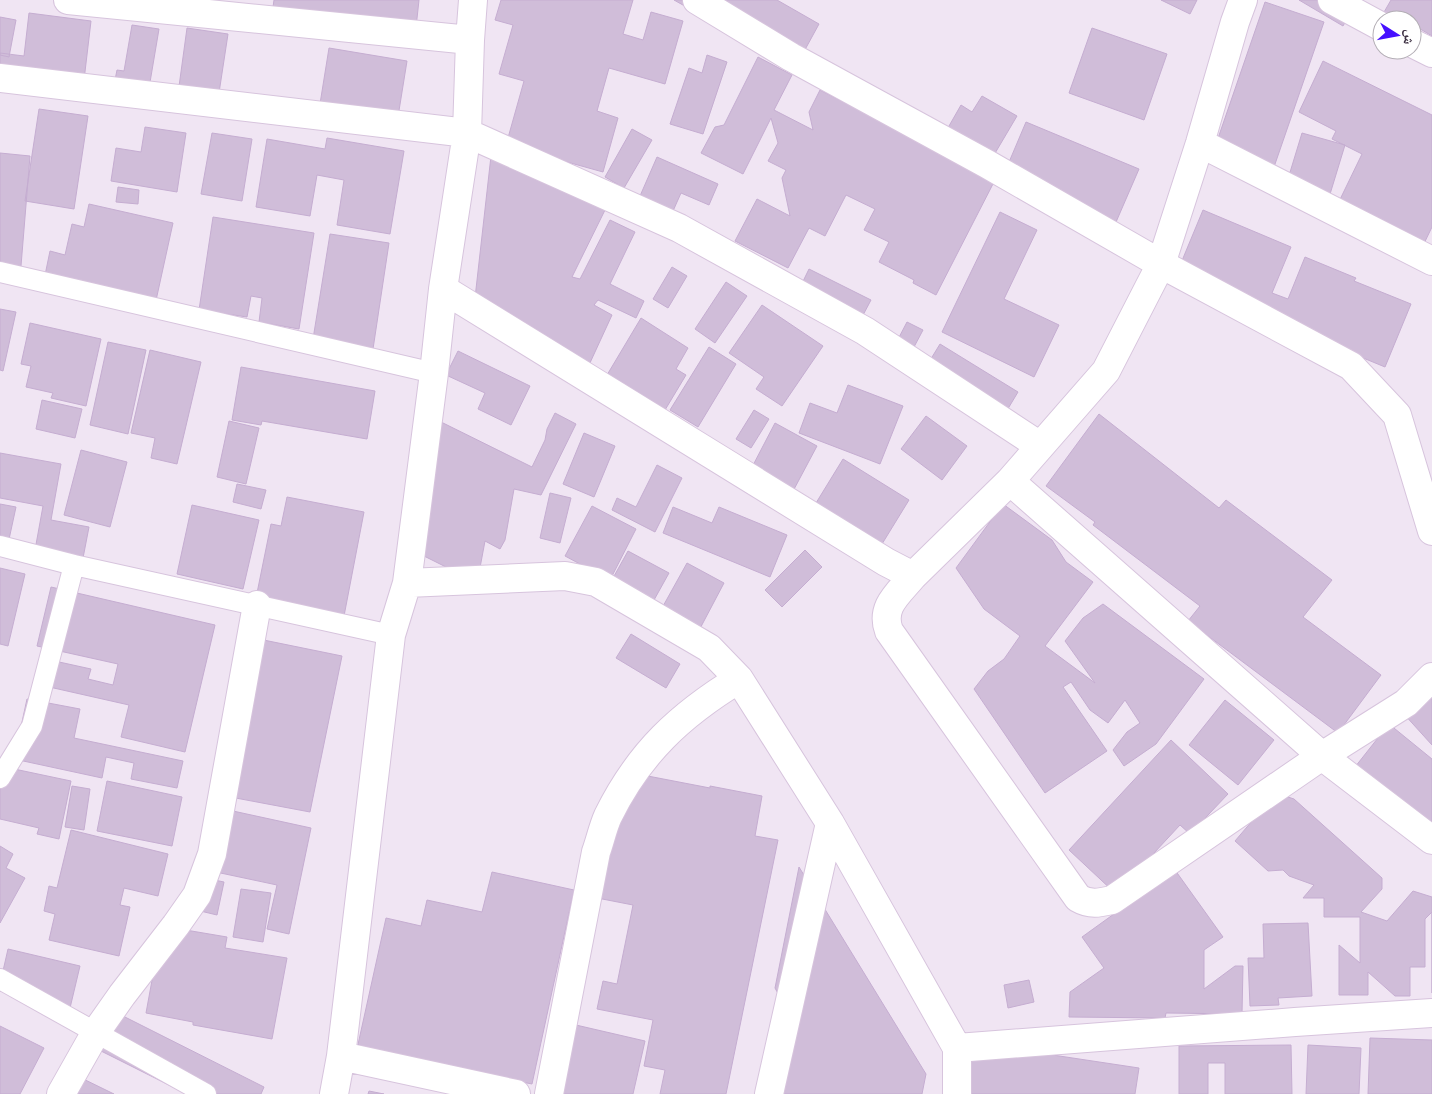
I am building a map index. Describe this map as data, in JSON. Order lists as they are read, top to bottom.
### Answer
{
  "north": "right"
}
